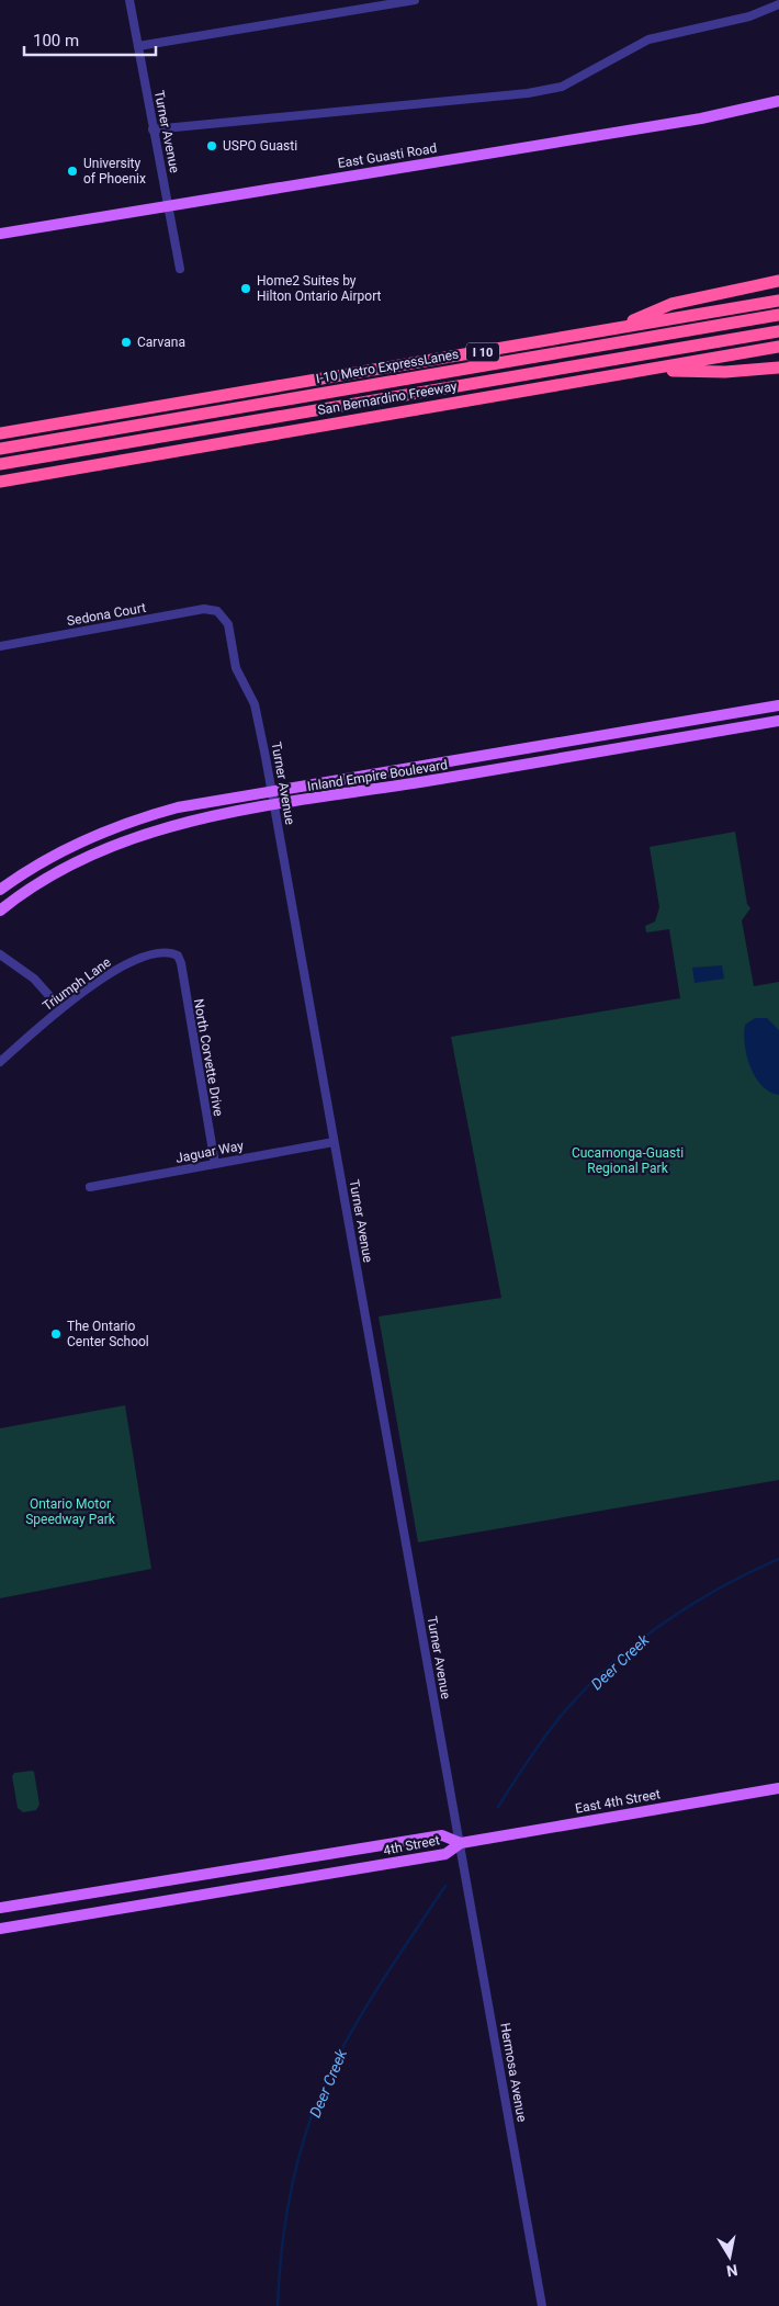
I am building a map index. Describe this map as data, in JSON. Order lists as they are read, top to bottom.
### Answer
{
  "streets": {
    "highway": ["I 10", "I-10 Metro ExpressLanes", "San Bernardino Freeway"],
    "main road": [
      "East Guasti Road",
      "Inland Empire Boulevard",
      "East 4th Street",
      "4th Street"
    ],
    "street": [
      "Turner Avenue",
      "Sedona Court",
      "Triumph Lane",
      "North Corvette Drive",
      "Jaguar Way",
      "Hermosa Avenue"
    ]
  },
  "crossings": [
    ["Turner Avenue", "East Guasti Road"],
    ["Turner Avenue", "Sedona Court"],
    ["Turner Avenue", "Inland Empire Boulevard"],
    ["Turner Avenue", "Jaguar Way"],
    ["Turner Avenue", "East 4th Street"],
    ["Turner Avenue", "4th Street"],
    ["Turner Avenue", "Hermosa Avenue"],
    ["Triumph Lane", "North Corvette Drive"],
    ["North Corvette Drive", "Jaguar Way"],
    ["East 4th Street", "4th Street"],
    ["East 4th Street", "Hermosa Avenue"],
    ["4th Street", "Hermosa Avenue"]
  ],
  "water": ["Deer Creek"],
  "parks": ["Cucamonga-Guasti Regional Park", "Ontario Motor Speedway Park"],
  "places": [
    "USPO Guasti",
    "University of Phoenix",
    "Home2 Suites by Hilton Ontario Airport",
    "Carvana",
    "The Ontario Center School"
  ],
  "scale_bar": "100 m",
  "north": "bottom"
}
